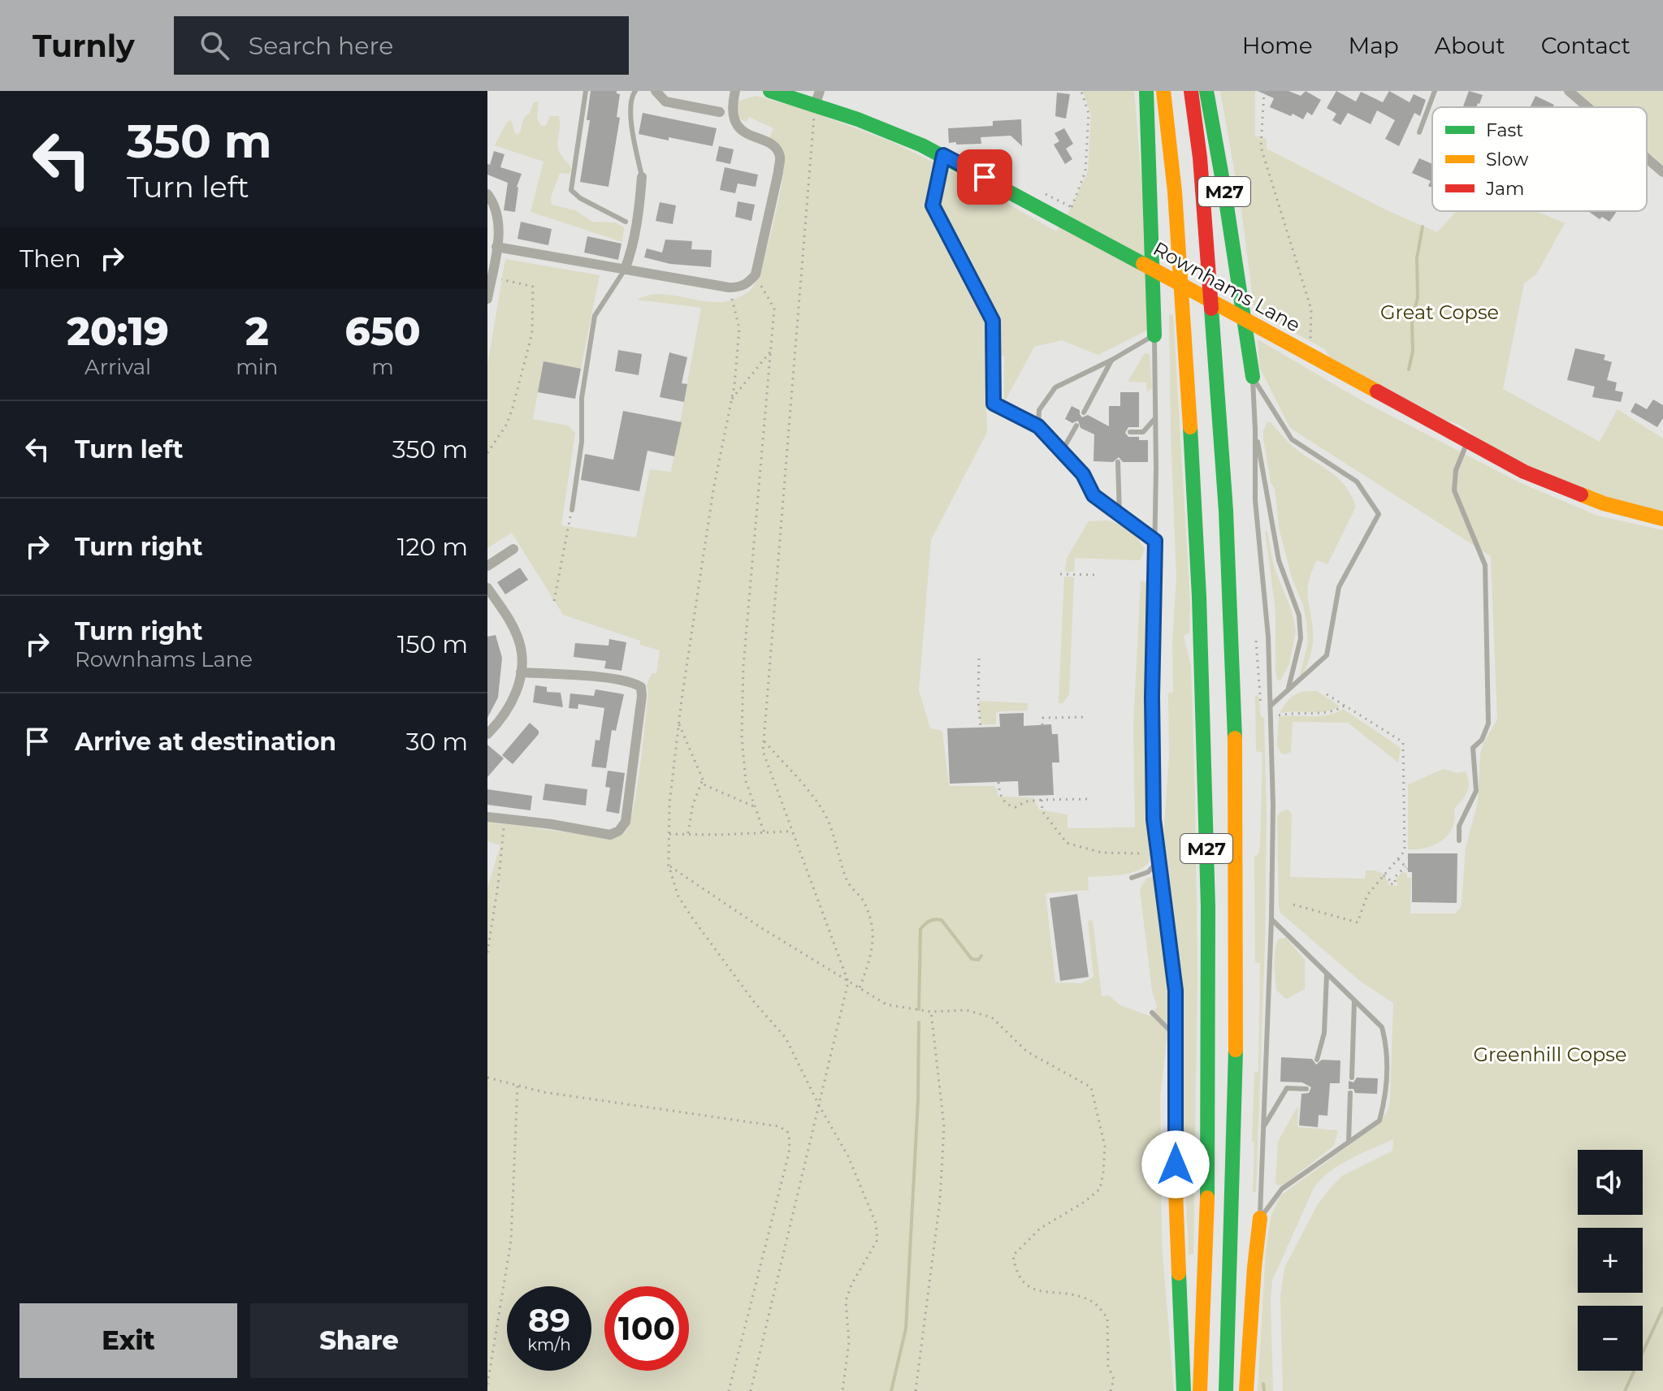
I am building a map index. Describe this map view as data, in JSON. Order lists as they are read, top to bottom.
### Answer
{
  "streets": {
    "main road": ["M27", "Rownhams Lane"]
  },
  "parks": ["Great Copse", "Greenhill Copse"],
  "legend": ["Fast", "Slow", "Jam"],
  "page": {
    "header": "Turnly",
    "search": "Search here",
    "nav": [
      "Home",
      "Map",
      "About",
      "Contact"
    ],
    "turn": ["350 m", "Turn left"],
    "then": "Then",
    "eta": [
      "20:19",
      "Arrival",
      "2",
      "min",
      "650",
      "m"
    ],
    "list": [
      {
        "name": "Turn left",
        "value": "350 m"
      },
      {
        "name": "Turn right",
        "value": "120 m"
      },
      {
        "name": "Turn right",
        "note": "Rownhams Lane",
        "value": "150 m"
      },
      {
        "name": "Arrive at destination",
        "value": "30 m"
      }
    ],
    "map_buttons": ["+", "−"],
    "speed": "89 km/h",
    "limit": "100",
    "buttons": ["Exit", "Share"]
  }
}
